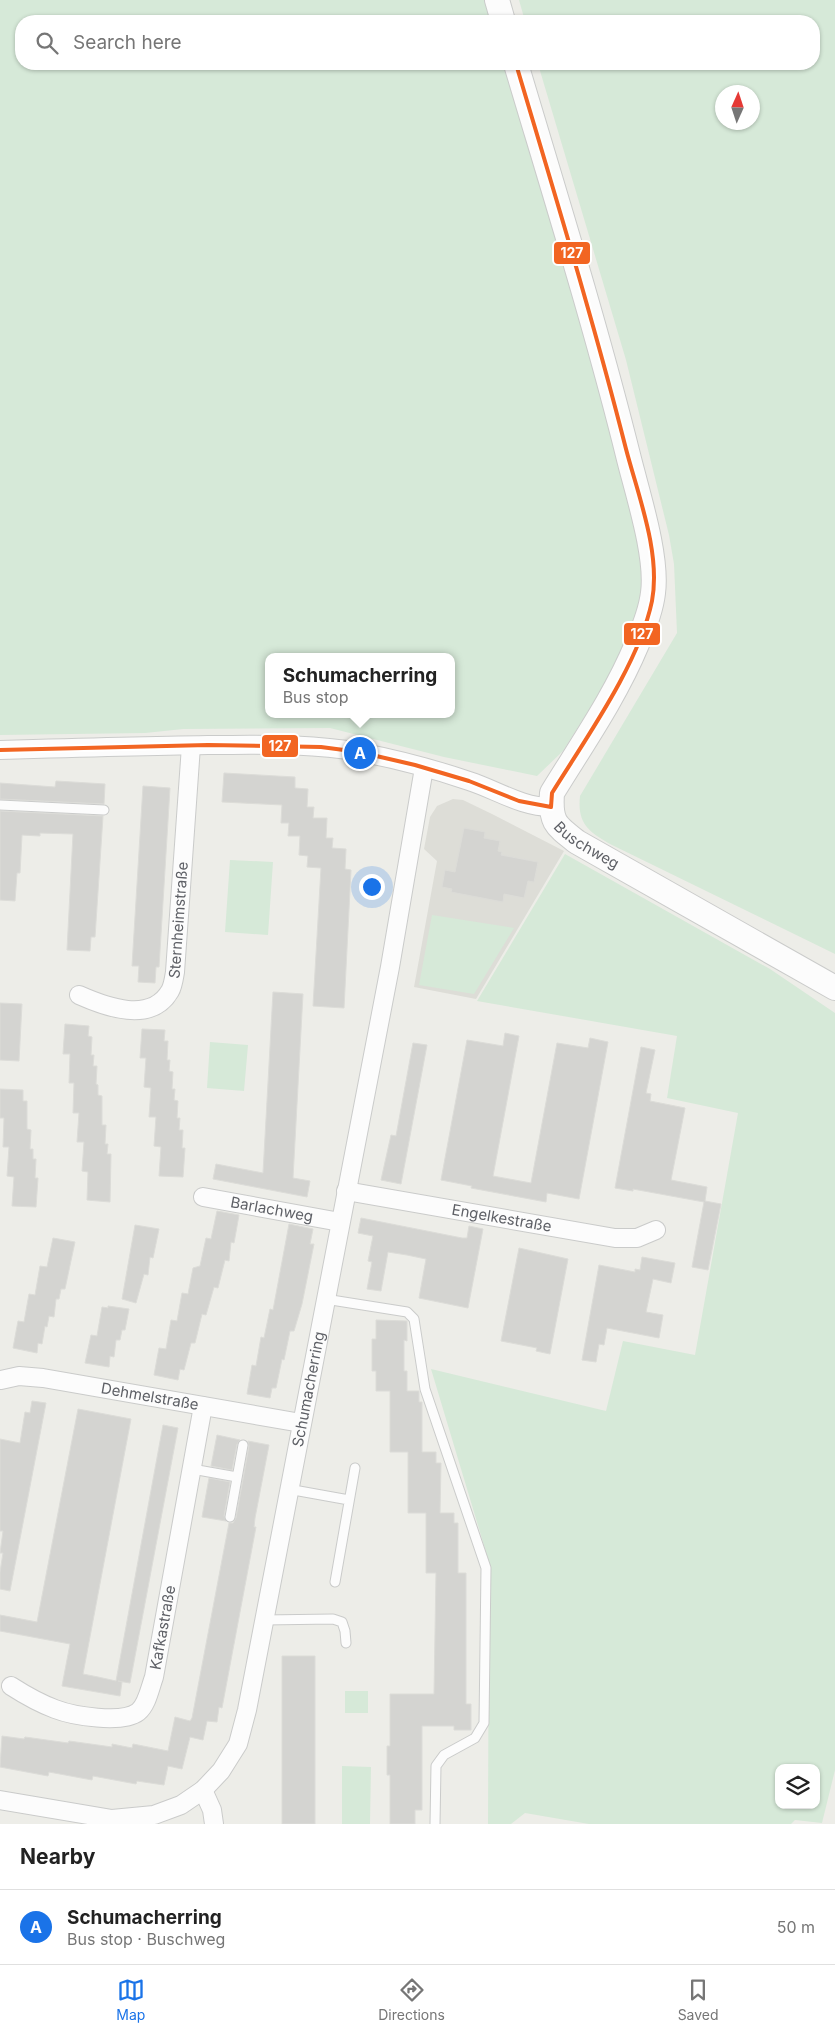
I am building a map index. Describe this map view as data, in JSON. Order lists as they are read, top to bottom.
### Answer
{
  "streets": {
    "street": [
      "Buschweg",
      "Sternheimstraße",
      "Barlachweg",
      "Engelkestraße",
      "Schumacherring",
      "Dehmelstraße",
      "Kafkastraße"
    ]
  },
  "crossings": [
    ["Buschweg", "Sternheimstraße"],
    ["Buschweg", "Schumacherring"],
    ["Barlachweg", "Schumacherring"],
    ["Engelkestraße", "Schumacherring"],
    ["Schumacherring", "Dehmelstraße"],
    ["Dehmelstraße", "Kafkastraße"]
  ],
  "lines": ["transit line 127"],
  "north": "top",
  "page": {
    "search": "Search here",
    "popup": ["Schumacherring", "Bus stop"],
    "pins": "A",
    "heading": "Nearby",
    "list": [
      {
        "mark": "A",
        "name": "Schumacherring",
        "note": "Bus stop · Buschweg",
        "value": "50 m"
      }
    ],
    "nav": ["Map", "Directions", "Saved"]
  }
}
